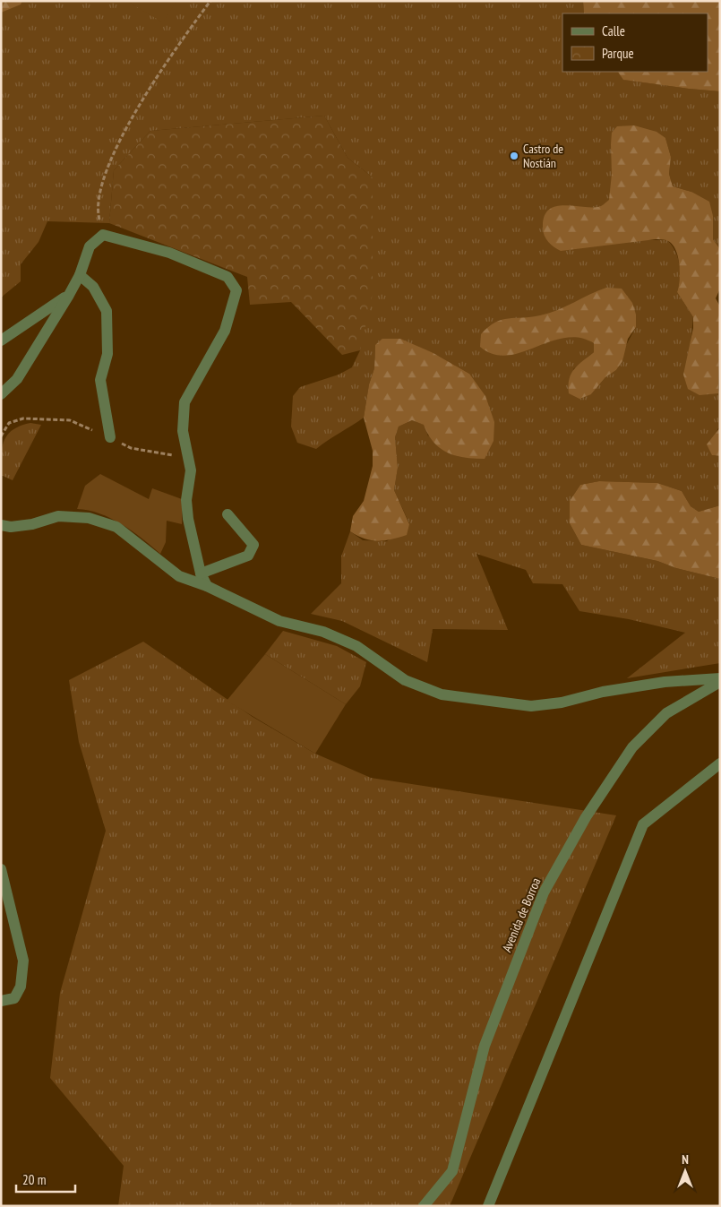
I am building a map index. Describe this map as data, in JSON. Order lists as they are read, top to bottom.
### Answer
{
  "streets": {
    "street": ["Avenida de Borroa"]
  },
  "places": ["Castro de Nostián"],
  "legend": ["Calle", "Parque"],
  "scale_bar": "20 m",
  "north": "top"
}
